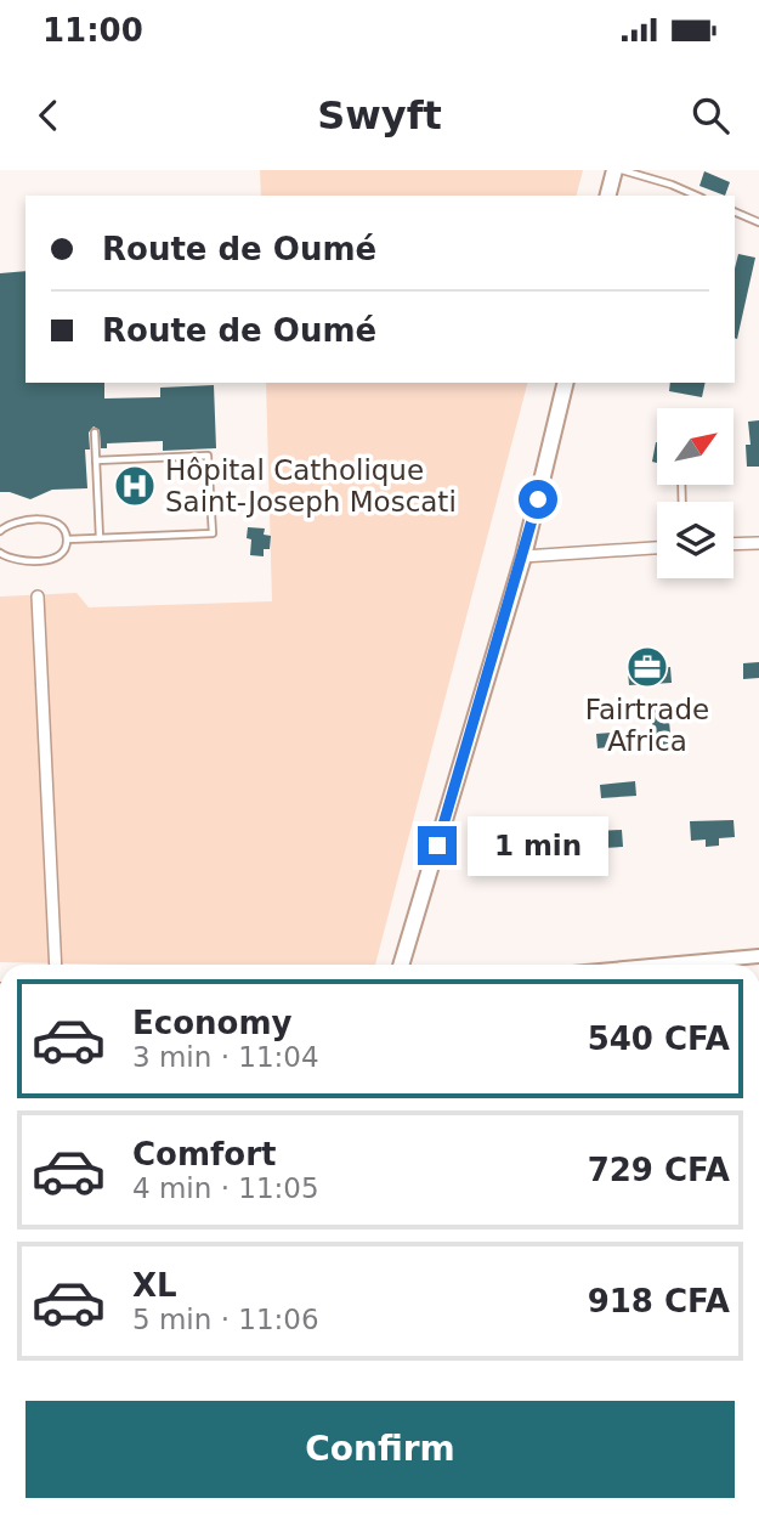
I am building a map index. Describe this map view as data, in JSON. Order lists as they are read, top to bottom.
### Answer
{
  "places": {
    "hospital": ["Hôpital Catholique Saint-Joseph Moscati"],
    "office": ["Fairtrade Africa"]
  },
  "north": "top right",
  "page": {
    "status": "11:00",
    "header": "Swyft",
    "banner": ["Route de Oumé", "Route de Oumé"],
    "bubble": "1 min",
    "list": [
      {
        "name": "Economy",
        "note": "3 min · 11:04",
        "value": "540 CFA"
      },
      {
        "name": "Comfort",
        "note": "4 min · 11:05",
        "value": "729 CFA"
      },
      {
        "name": "XL",
        "note": "5 min · 11:06",
        "value": "918 CFA"
      }
    ],
    "buttons": "Confirm"
  }
}
